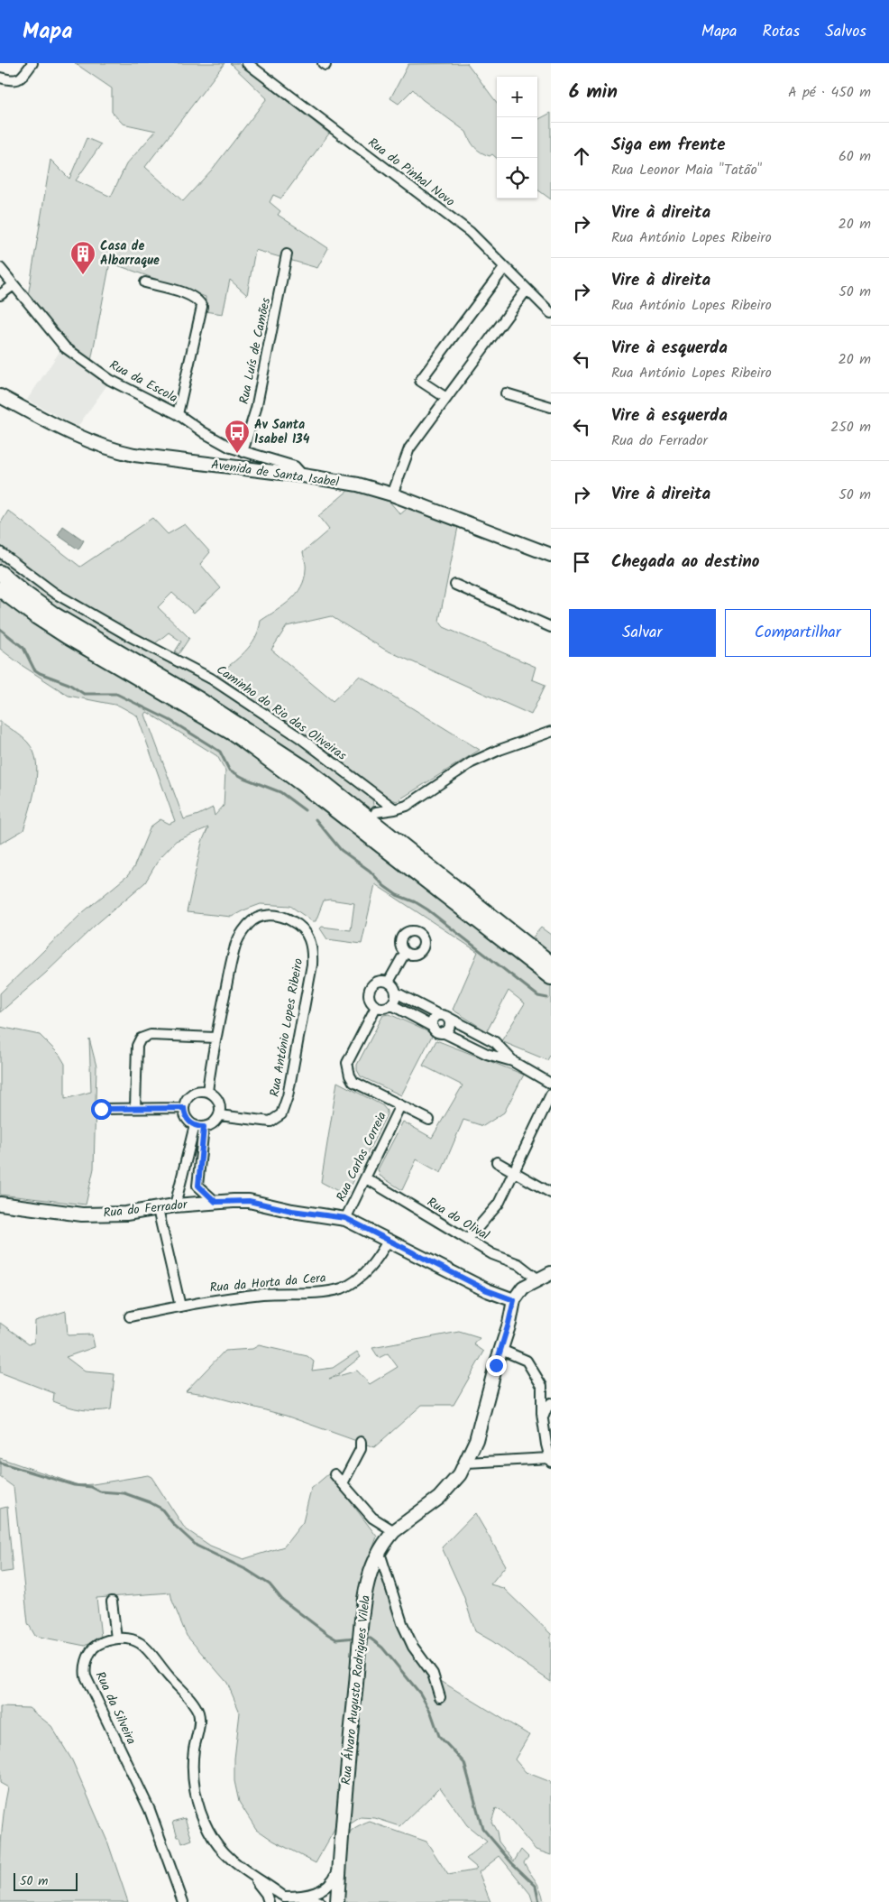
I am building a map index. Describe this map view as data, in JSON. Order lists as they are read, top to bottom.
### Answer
{
  "streets": {
    "street": [
      "Rua do Pinhal Novo",
      "Rua Luís de Camões",
      "Rua da Escola",
      "Avenida de Santa Isabel",
      "Caminho do Rio das Oliveiras",
      "Rua António Lopes Ribeiro",
      "Rua Carlos Correia",
      "Rua do Ferrador",
      "Rua do Olival",
      "Rua da Horta da Cera",
      "Rua Álvaro Augusto Rodrigues Vilela",
      "Rua da Silveira"
    ]
  },
  "crossings": [
    ["Rua Luís de Camões", "Rua da Escola"],
    ["Rua da Escola", "Avenida de Santa Isabel"],
    ["Rua Carlos Correia", "Rua do Ferrador"],
    ["Rua Carlos Correia", "Rua do Olival"],
    ["Rua do Ferrador", "Rua da Horta da Cera"],
    ["Rua do Ferrador", "Rua Álvaro Augusto Rodrigues Vilela"],
    ["Rua do Olival", "Rua Álvaro Augusto Rodrigues Vilela"]
  ],
  "places": {
    "building": ["Casa de Albarraque"],
    "bus stop": ["Av Santa Isabel 134"]
  },
  "scale_bar": "50 m",
  "page": {
    "header": "Mapa",
    "nav": ["Mapa", "Rotas", "Salvos"],
    "heading": ["6 min", "A pé · 450 m"],
    "map_buttons": ["+", "−"],
    "list": [
      ["Siga em frente", "Rua Leonor Maia \"Tatão\"", "60 m"],
      ["Vire à direita", "Rua António Lopes Ribeiro", "20 m"],
      ["Vire à direita", "Rua António Lopes Ribeiro", "50 m"],
      ["Vire à esquerda", "Rua António Lopes Ribeiro", "20 m"],
      ["Vire à esquerda", "Rua do Ferrador", "250 m"],
      ["Vire à direita", "50 m"],
      "Chegada ao destino"
    ],
    "buttons": ["Salvar", "Compartilhar"],
    "scale": "50 m"
  }
}
